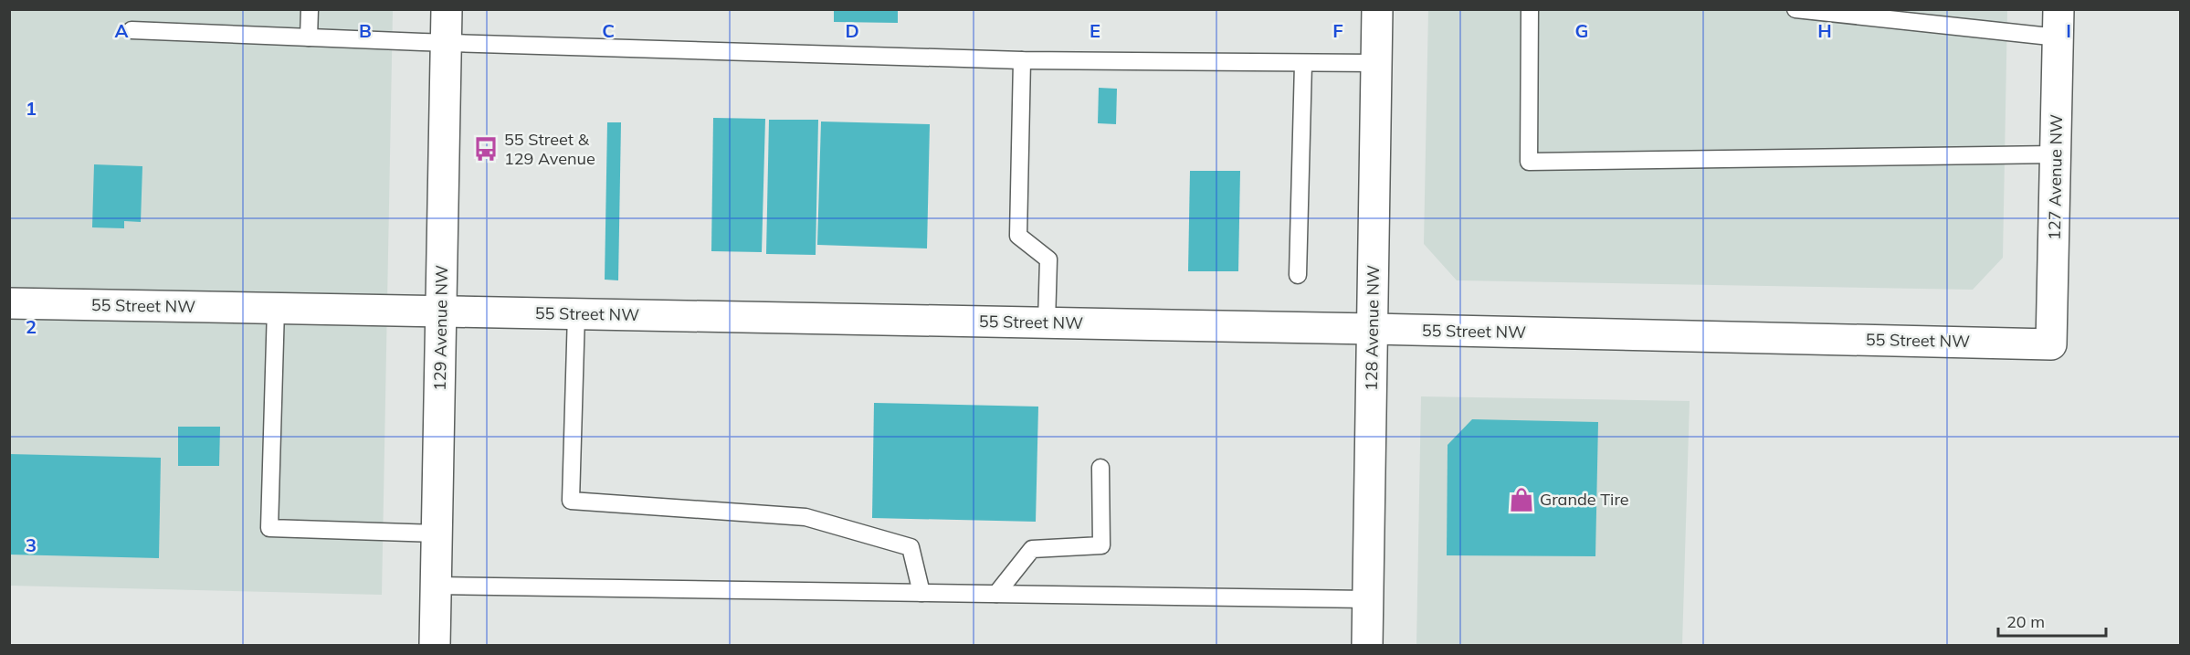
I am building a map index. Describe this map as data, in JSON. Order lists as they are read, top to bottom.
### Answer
{
  "streets": {
    "street": [
      "127 Avenue NW",
      "55 Street NW",
      "129 Avenue NW",
      "128 Avenue NW"
    ]
  },
  "crossings": [
    ["127 Avenue NW", "55 Street NW"],
    ["55 Street NW", "129 Avenue NW"],
    ["55 Street NW", "128 Avenue NW"]
  ],
  "places": {
    "bus stop": ["55 Street & 129 Avenue"],
    "shop": ["Grande Tire"]
  },
  "scale_bar": "20 m",
  "grid": {
    "columns": [
      "A",
      "B",
      "C",
      "D",
      "E",
      "F",
      "G",
      "H",
      "I"
    ],
    "rows": ["1", "2", "3"]
  }
}
